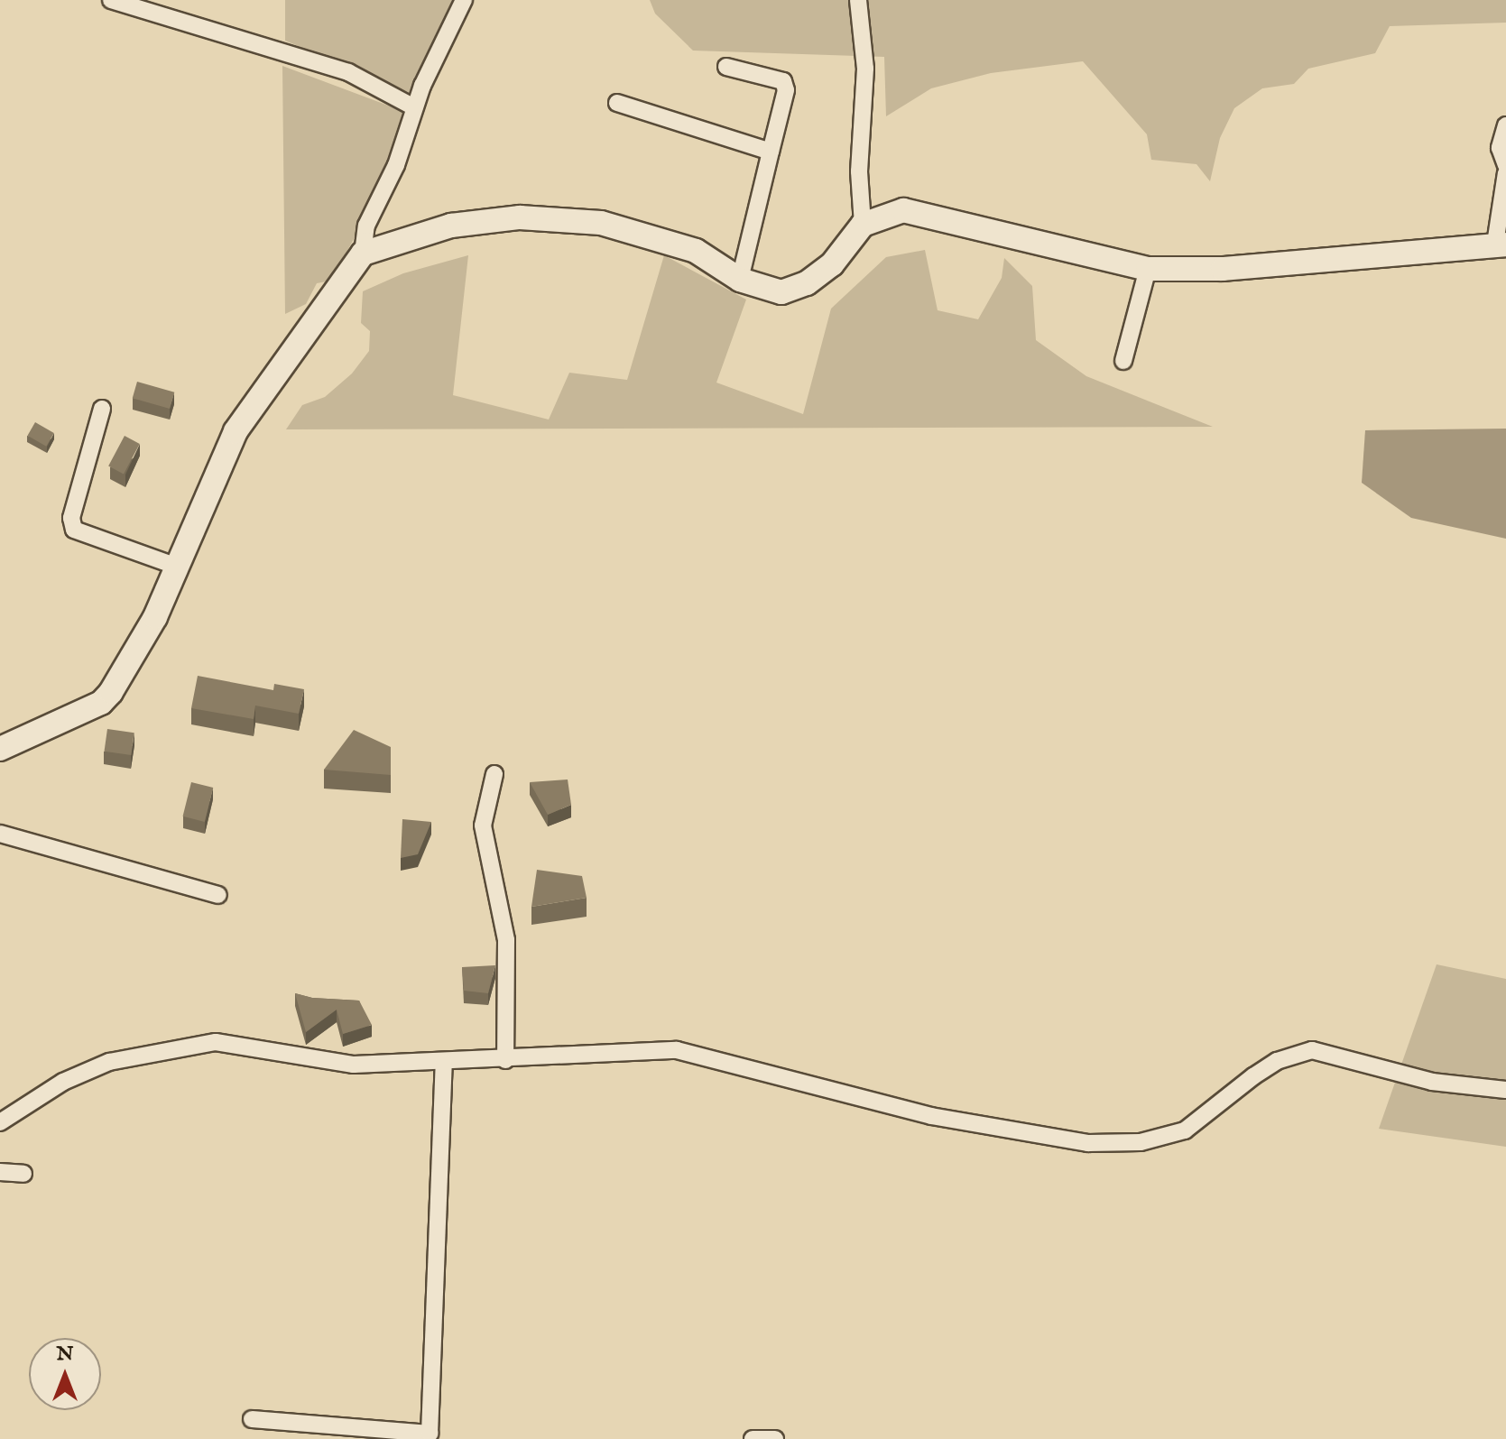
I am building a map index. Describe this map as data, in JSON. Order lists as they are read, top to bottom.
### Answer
{
  "north": "top"
}
